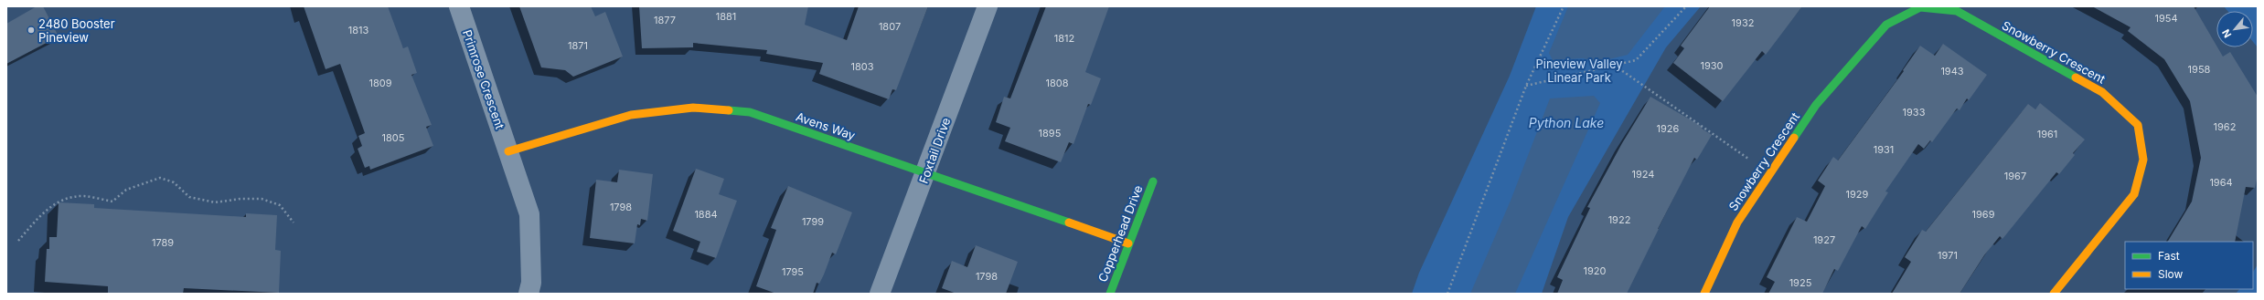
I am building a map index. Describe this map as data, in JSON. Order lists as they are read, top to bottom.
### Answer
{
  "streets": {
    "street": [
      "Snowberry Crescent",
      "Primrose Crescent",
      "Avens Way",
      "Foxtail Drive",
      "Copperhead Drive"
    ]
  },
  "crossings": [
    ["Primrose Crescent", "Avens Way"],
    ["Avens Way", "Foxtail Drive"],
    ["Avens Way", "Copperhead Drive"]
  ],
  "water": ["Python Lake"],
  "parks": ["Pineview Valley Linear Park"],
  "places": ["2480 Booster Pineview"],
  "house_numbers": [
    "1881",
    "1954",
    "1877",
    "1932",
    "1807",
    "1813",
    "1812",
    "1871",
    "1930",
    "1803",
    "1958",
    "1943",
    "1809",
    "1808",
    "1933",
    "1962",
    "1926",
    "1895",
    "1961",
    "1805",
    "1931",
    "1924",
    "1967",
    "1964",
    "1929",
    "1798",
    "1884",
    "1969",
    "1922",
    "1799",
    "1927",
    "1789",
    "1971",
    "1920",
    "1795",
    "1798",
    "1925"
  ],
  "legend": ["Fast", "Slow"],
  "north": "bottom left"
}
